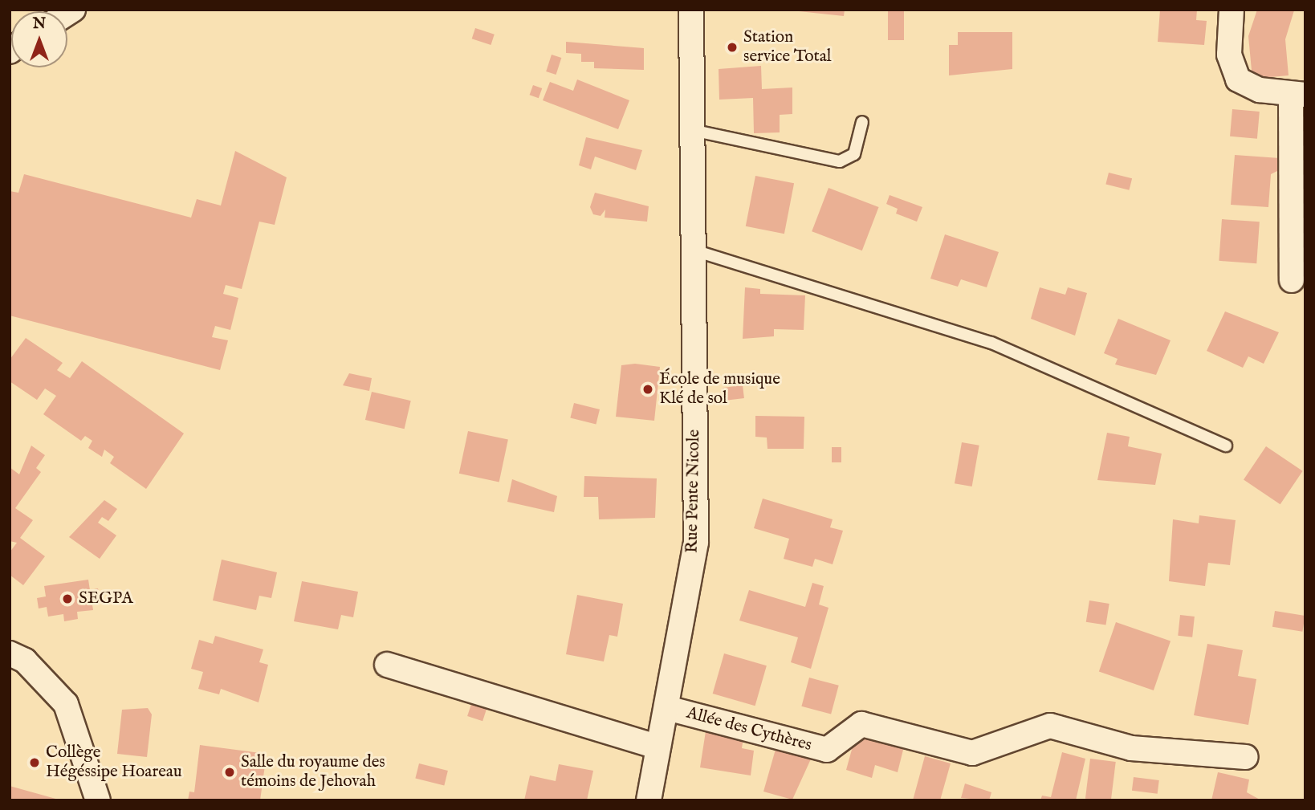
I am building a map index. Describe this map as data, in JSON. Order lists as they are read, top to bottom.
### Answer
{
  "streets": {
    "street": ["Rue Pente Nicole", "Allée des Cythères"]
  },
  "crossings": [
    ["Rue Pente Nicole", "Allée des Cythères"]
  ],
  "places": [
    "Station service Total",
    "École de musique Klé de sol",
    "SEGPA",
    "Collège Hégéssipe Hoareau",
    "Salle du royaume des témoins de Jehovah"
  ],
  "north": "top"
}
